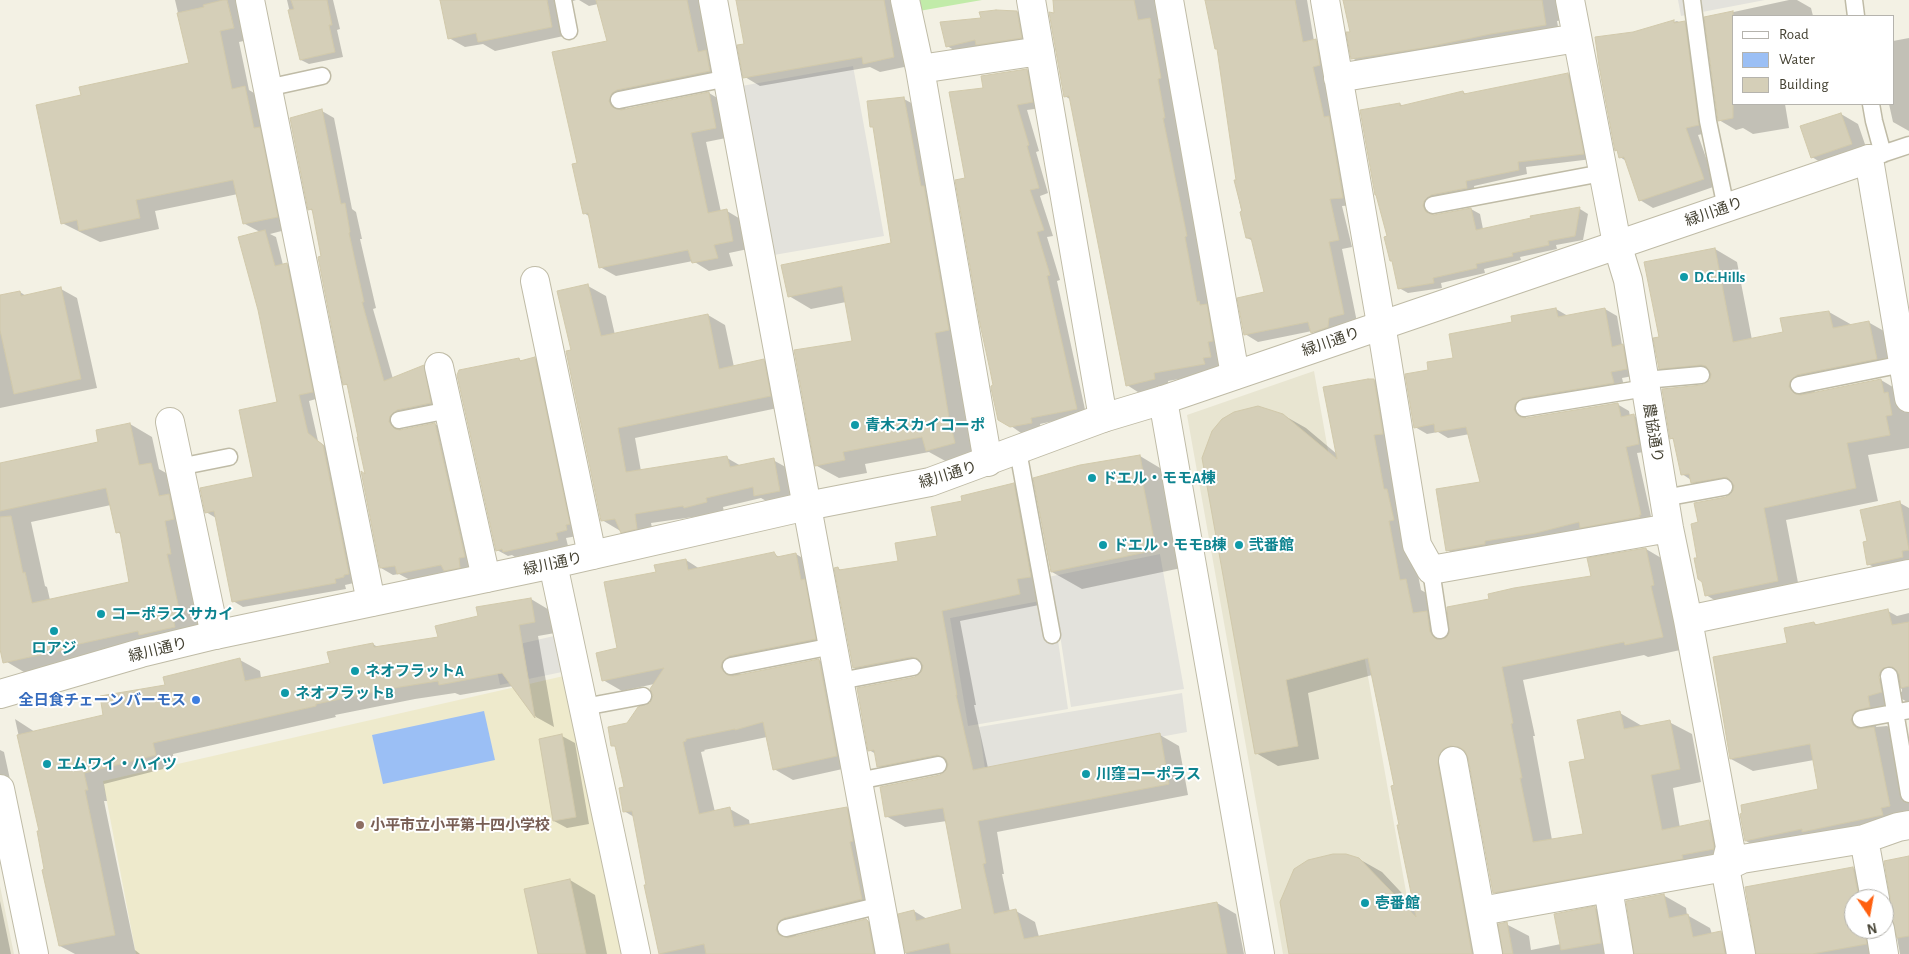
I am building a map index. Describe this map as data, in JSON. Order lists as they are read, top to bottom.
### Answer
{
  "streets": {
    "street": ["緑川通り", "農協通り"]
  },
  "crossings": [
    ["緑川通り", "農協通り"]
  ],
  "places": [
    "D.C.Hills",
    "青木スカイコーポ",
    "ドエル・モモA棟",
    "ドエル・モモB棟",
    "弐番館",
    "コーポラス サカイ",
    "ロアジ",
    "ネオフラットA",
    "ネオフラットB",
    "全日食チェーン バーモス",
    "エムワイ・ハイツ",
    "川窪コーポラス",
    "小平市立小平第十四小学校",
    "壱番館"
  ],
  "legend": ["Road", "Water", "Building"],
  "north": "bottom"
}
